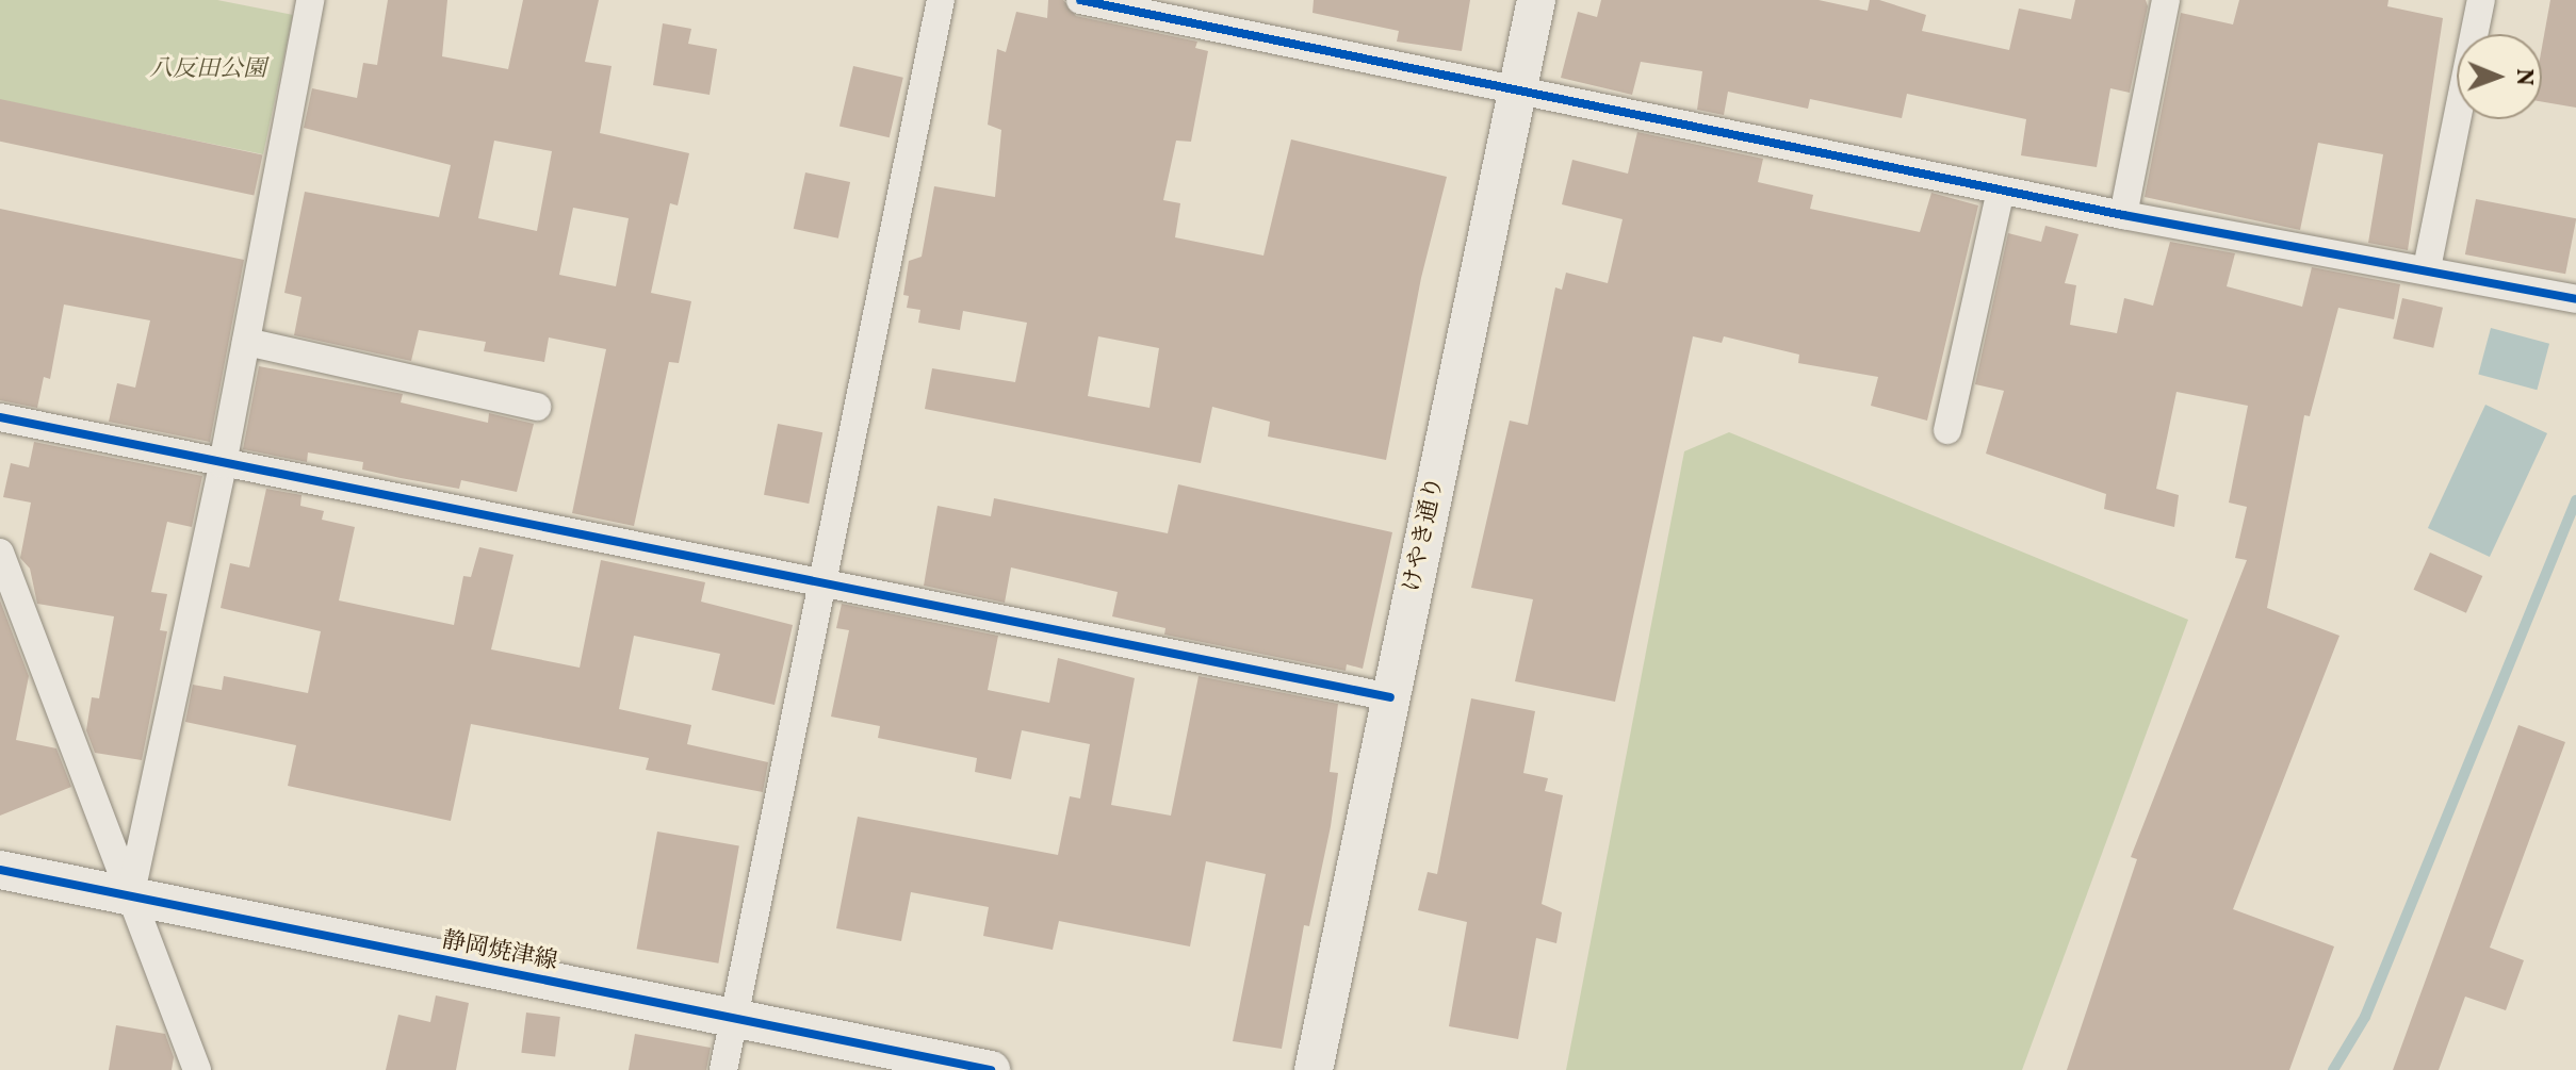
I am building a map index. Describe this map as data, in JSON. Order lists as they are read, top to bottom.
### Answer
{
  "streets": {
    "street": ["けやき通り", "静岡焼津線"]
  },
  "parks": ["八反田公園"],
  "north": "right"
}
